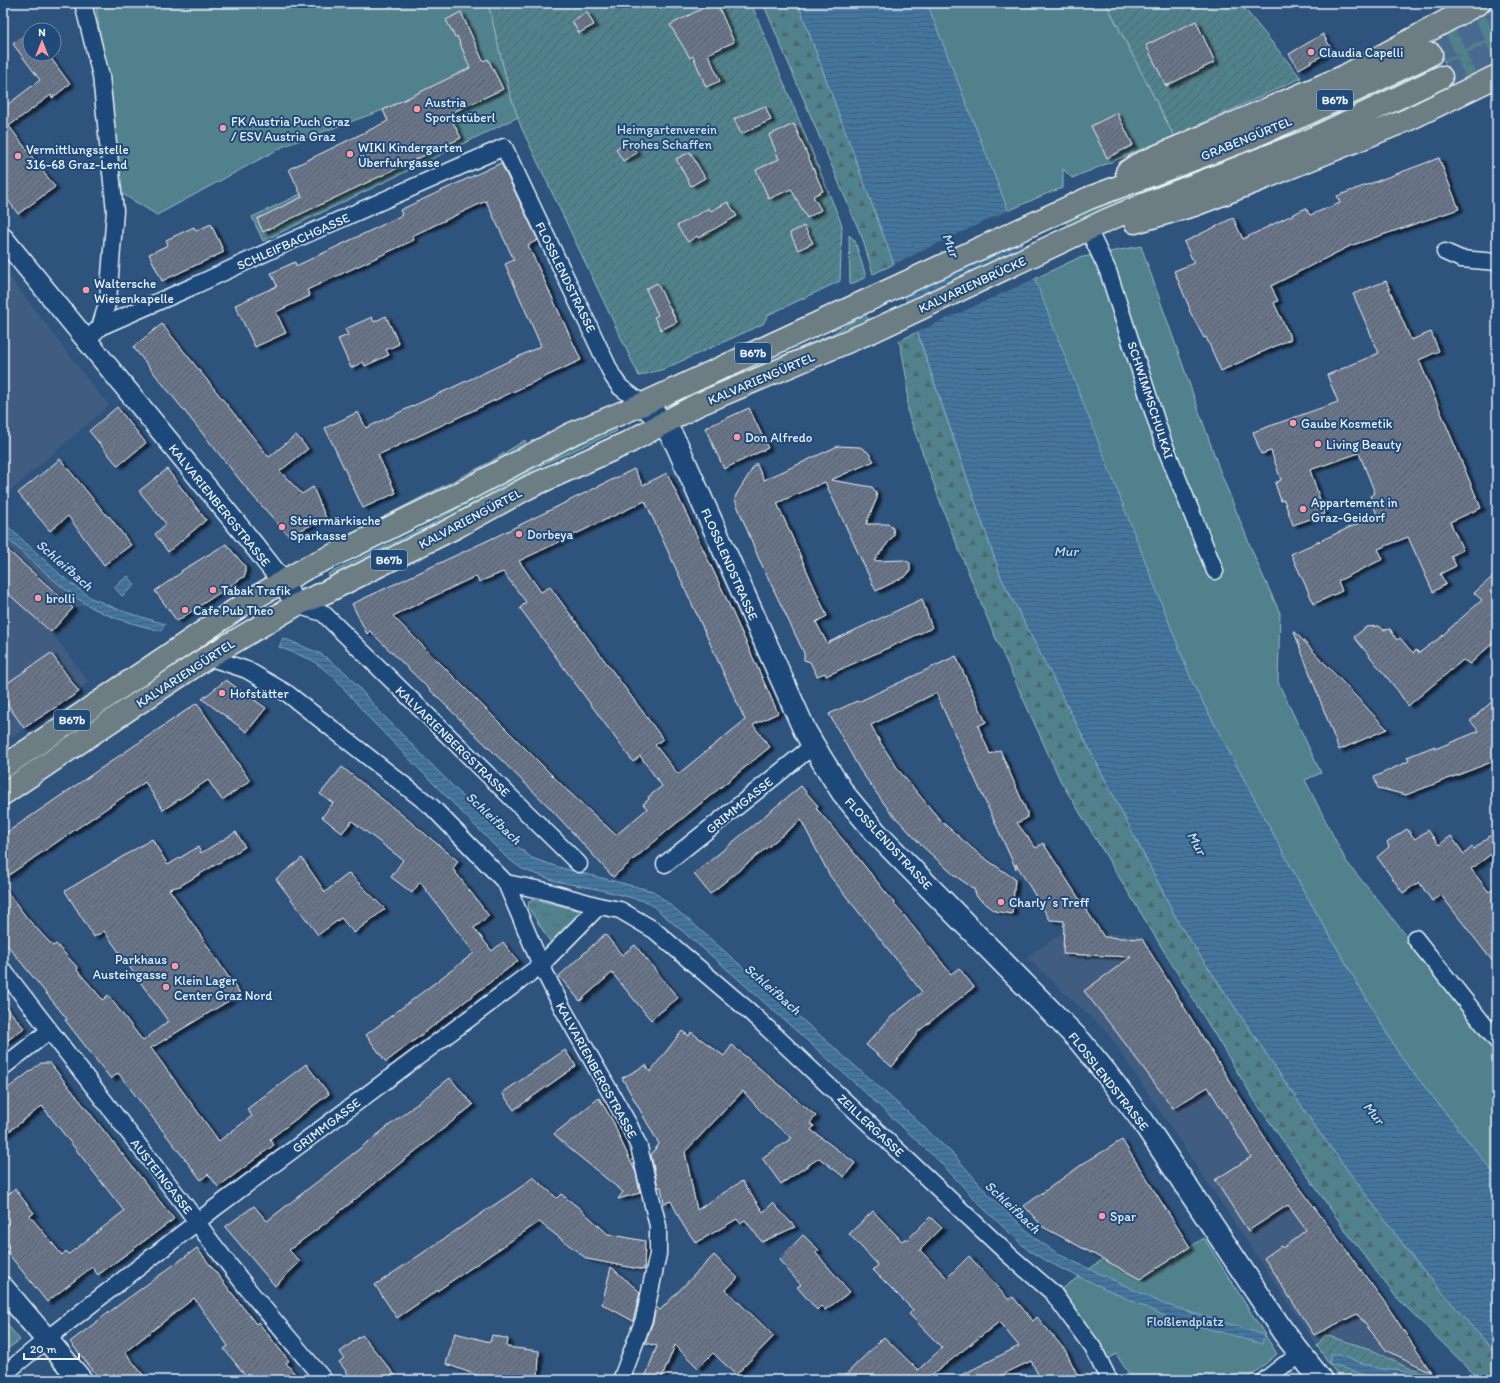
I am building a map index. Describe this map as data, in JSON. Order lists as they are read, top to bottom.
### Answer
{
  "streets": {
    "main road": [
      "B67b",
      "GRABENGÜRTEL",
      "FLOSSLENDSTRASSE",
      "KALVARIENBRÜCKE",
      "KALVARIENGÜRTEL"
    ],
    "street": [
      "SCHLEIFBACHGASSE",
      "SCHWIMMSCHULKAI",
      "KALVARIENBERGSTRASSE",
      "GRIMMGASSE",
      "ZEILLERGASSE",
      "AUSTEINGASSE"
    ]
  },
  "crossings": [
    ["GRABENGÜRTEL", "KALVARIENBRÜCKE"],
    ["GRABENGÜRTEL", "KALVARIENGÜRTEL"],
    ["GRABENGÜRTEL", "SCHWIMMSCHULKAI"],
    ["SCHLEIFBACHGASSE", "FLOSSLENDSTRASSE"],
    ["SCHLEIFBACHGASSE", "KALVARIENBERGSTRASSE"],
    ["FLOSSLENDSTRASSE", "KALVARIENGÜRTEL"],
    ["FLOSSLENDSTRASSE", "GRIMMGASSE"],
    ["KALVARIENBRÜCKE", "KALVARIENGÜRTEL"],
    ["KALVARIENGÜRTEL", "KALVARIENBERGSTRASSE"],
    ["KALVARIENBERGSTRASSE", "GRIMMGASSE"],
    ["GRIMMGASSE", "ZEILLERGASSE"],
    ["GRIMMGASSE", "AUSTEINGASSE"]
  ],
  "water": ["Mur", "Schleifbach"],
  "parks": ["Heimgartenverein Frohes Schaffen", "Floßlendplatz"],
  "places": [
    "Claudia Capelli",
    "Austria Sportstüberl",
    "FK Austria Puch Graz / ESV Austria Graz",
    "WIKI Kindergarten Überfuhrgasse",
    "Vermittlungsstelle 316-68 Graz-Lend",
    "Waltersche Wiesenkapelle",
    "Gaube Kosmetik",
    "Don Alfredo",
    "Living Beauty",
    "Appartement in Graz-Geidorf",
    "Steiermärkische Sparkasse",
    "Dorbeya",
    "Tabak Trafik",
    "brolli",
    "Cafe Pub Theo",
    "Hofstätter",
    "Charly´s Treff",
    "Parkhaus Austeingasse",
    "Klein Lager Center Graz Nord",
    "Spar"
  ],
  "scale_bar": "20 m",
  "north": "top"
}
